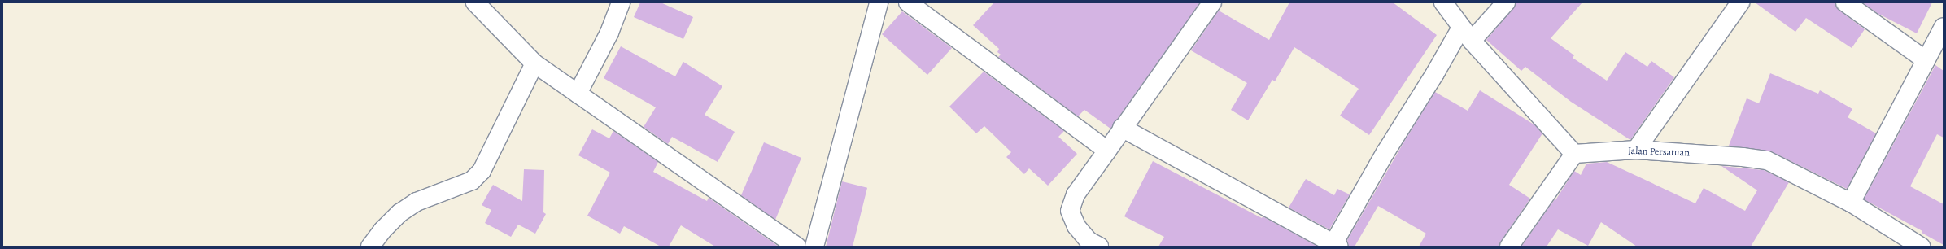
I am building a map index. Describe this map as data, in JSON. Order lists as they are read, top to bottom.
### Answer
{
  "streets": {
    "street": ["Jalan Persatuan"]
  }
}
